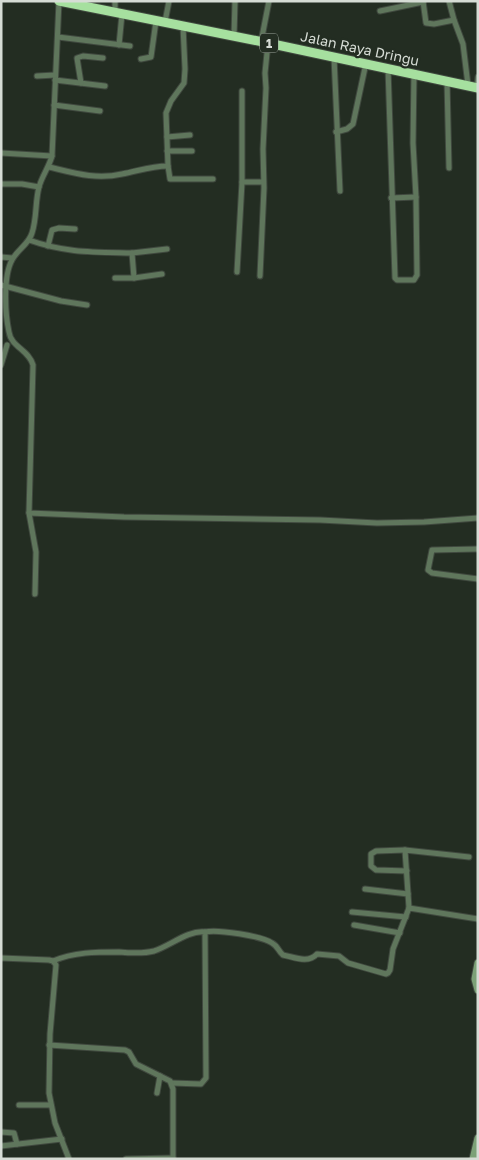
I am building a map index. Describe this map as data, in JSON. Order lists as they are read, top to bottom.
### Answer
{
  "streets": {
    "highway": ["1", "Jalan Raya Dringu"]
  }
}
